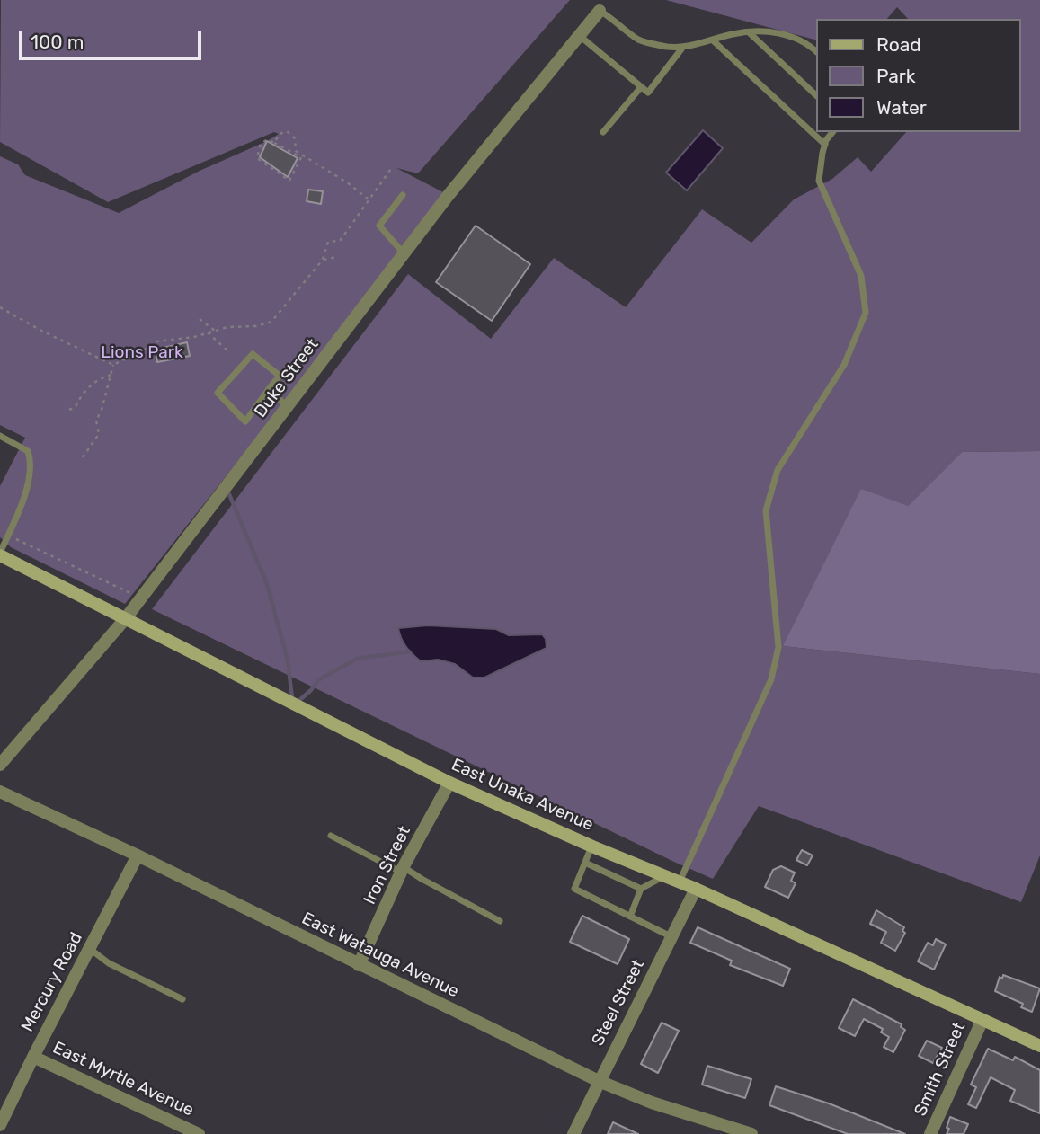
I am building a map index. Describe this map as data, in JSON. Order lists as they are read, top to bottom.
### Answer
{
  "streets": {
    "main road": ["East Unaka Avenue"],
    "street": [
      "Duke Street",
      "Iron Street",
      "East Watauga Avenue",
      "Mercury Road",
      "Steel Street",
      "Smith Street",
      "East Myrtle Avenue"
    ]
  },
  "crossings": [
    ["Duke Street", "East Unaka Avenue"],
    ["East Unaka Avenue", "Iron Street"],
    ["East Unaka Avenue", "Steel Street"],
    ["East Unaka Avenue", "Smith Street"],
    ["Iron Street", "East Watauga Avenue"],
    ["East Watauga Avenue", "Mercury Road"],
    ["East Watauga Avenue", "Steel Street"],
    ["Mercury Road", "East Myrtle Avenue"]
  ],
  "parks": ["Lions Park"],
  "legend": ["Road", "Park", "Water"],
  "scale_bar": "100 m"
}
